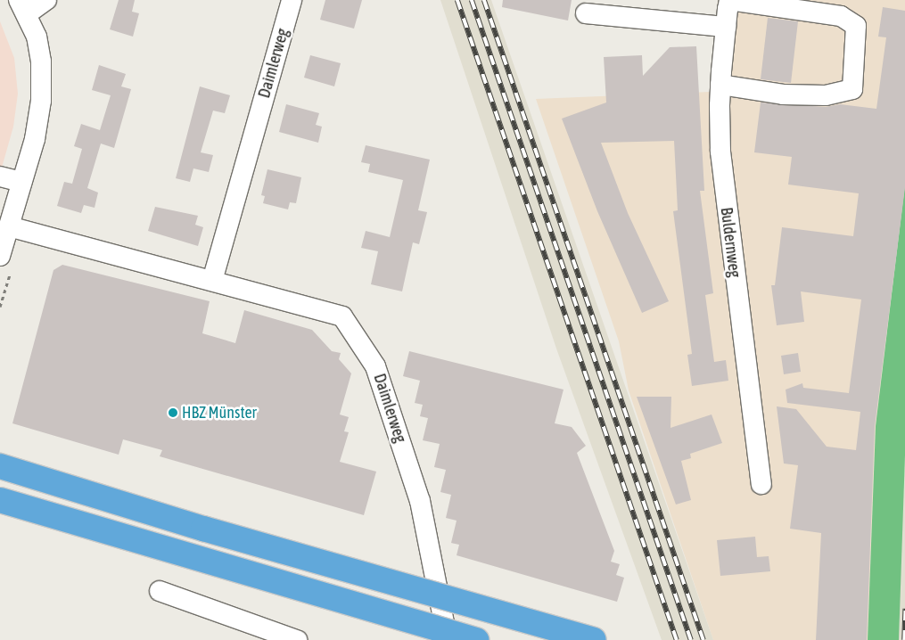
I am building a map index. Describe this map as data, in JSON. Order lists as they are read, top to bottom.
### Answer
{
  "streets": {
    "street": ["Daimlerweg", "Buldernweg"]
  },
  "places": ["HBZ Münster"]
}
